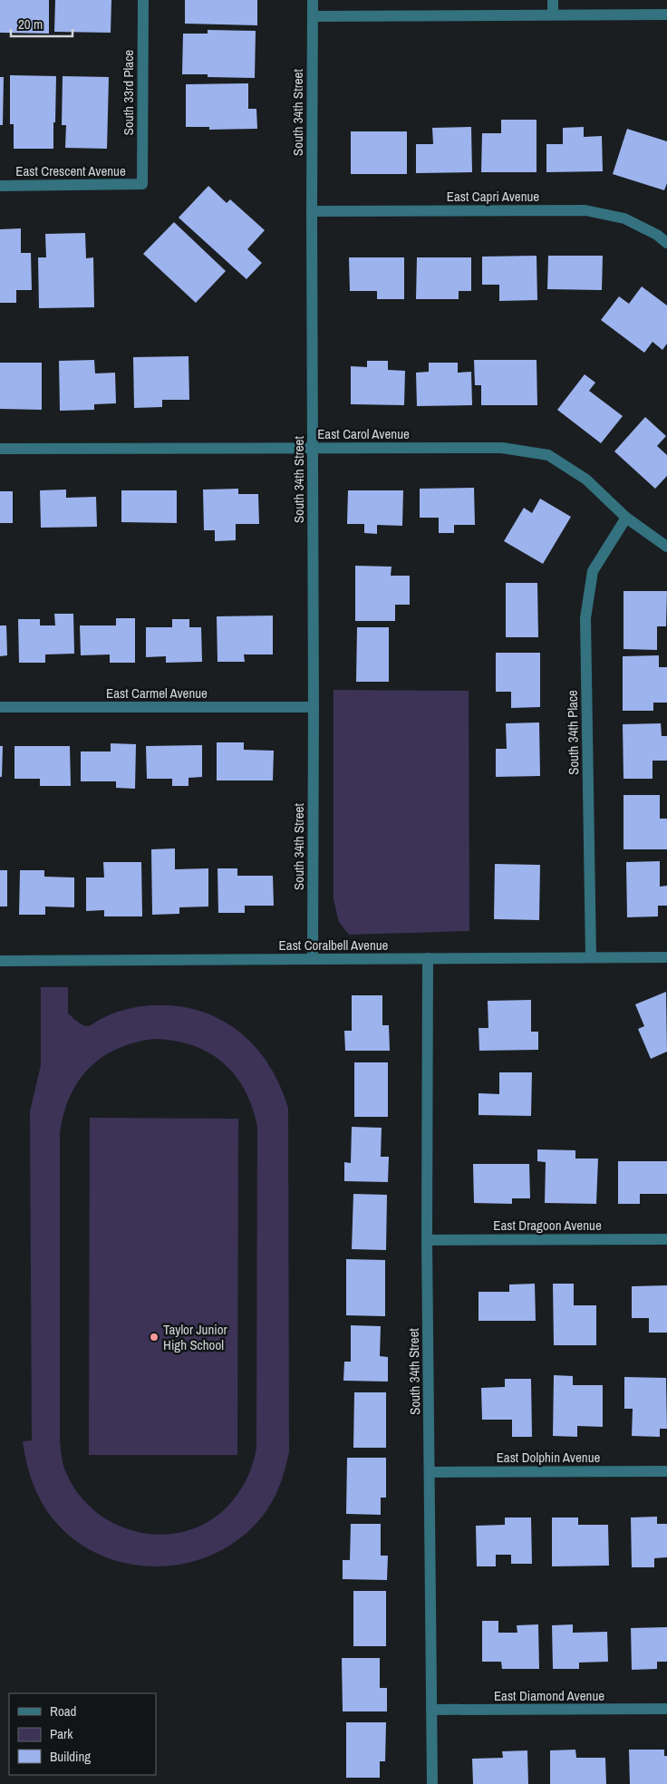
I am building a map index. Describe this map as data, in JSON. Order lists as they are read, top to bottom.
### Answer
{
  "streets": {
    "street": [
      "South 33rd Place",
      "South 34th Street",
      "East Crescent Avenue",
      "East Capri Avenue",
      "East Carol Avenue",
      "East Carmel Avenue",
      "South 34th Place",
      "East Coralbell Avenue",
      "East Dragoon Avenue",
      "East Dolphin Avenue",
      "East Diamond Avenue"
    ]
  },
  "crossings": [
    ["South 33rd Place", "East Crescent Avenue"],
    ["South 34th Street", "East Capri Avenue"],
    ["South 34th Street", "East Carol Avenue"],
    ["South 34th Street", "East Carmel Avenue"],
    ["South 34th Street", "East Coralbell Avenue"],
    ["South 34th Street", "East Dragoon Avenue"],
    ["South 34th Street", "East Dolphin Avenue"],
    ["South 34th Street", "East Diamond Avenue"],
    ["East Carol Avenue", "South 34th Place"],
    ["South 34th Place", "East Coralbell Avenue"]
  ],
  "places": ["Taylor Junior High School"],
  "legend": ["Road", "Park", "Building"],
  "scale_bar": "20 m"
}
